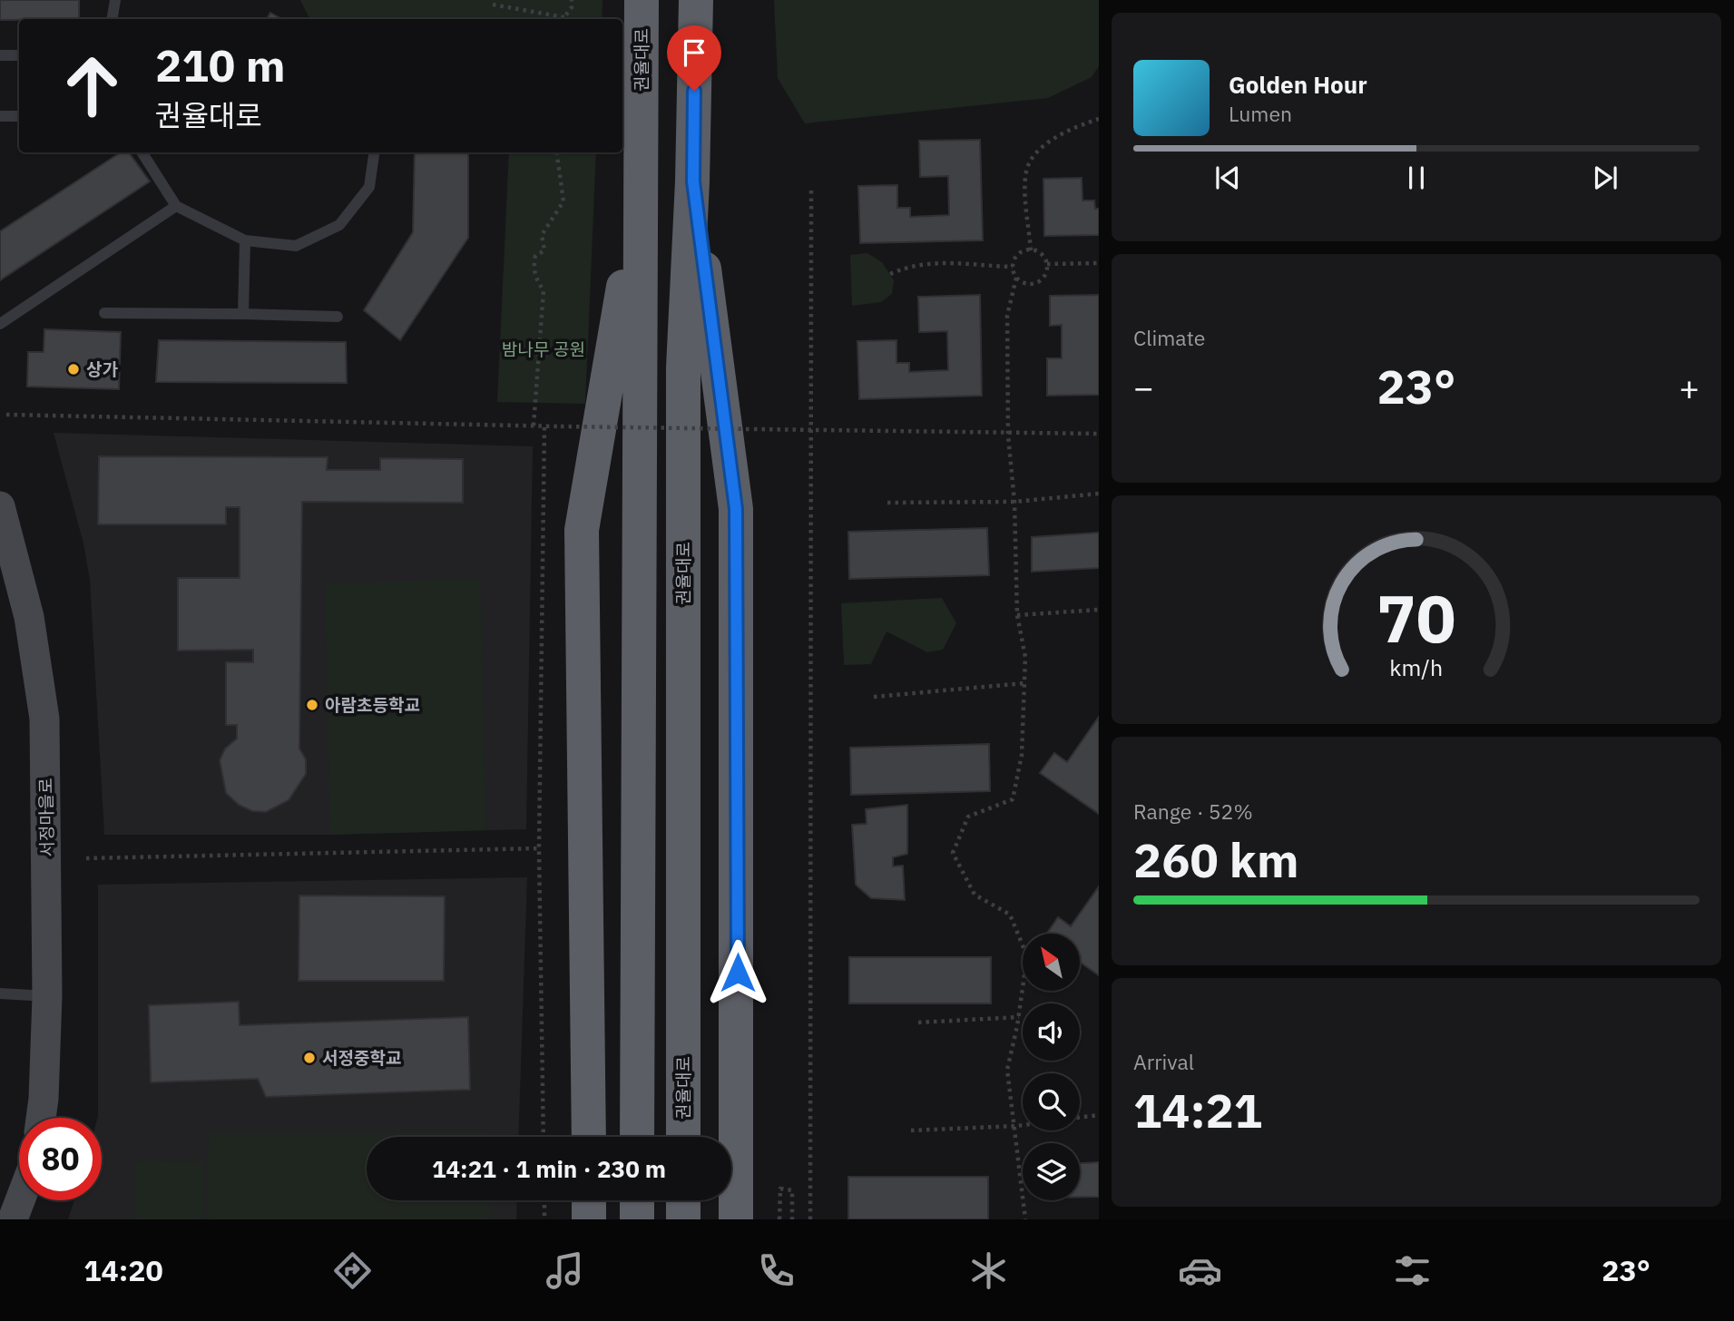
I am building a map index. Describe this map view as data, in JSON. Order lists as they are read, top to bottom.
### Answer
{
  "streets": {
    "highway": ["권율대로"],
    "main road": ["서정마을로"]
  },
  "parks": ["밤나무 공원"],
  "places": ["상가", "아람초등학교", "서정중학교"],
  "north": "top left",
  "page": {
    "turn": ["210 m", "권율대로"],
    "song": ["Golden Hour", "Lumen"],
    "tile": [
      "Climate",
      ["Range · 52%", "260 km"],
      ["Arrival", "14:21"]
    ],
    "heat": ["−", "23°", "+"],
    "limit": "80",
    "trip": "14:21 · 1 min · 230 m",
    "tabs": ["14:20", "23°"],
    "gauge": ["70", "km/h"]
  }
}
